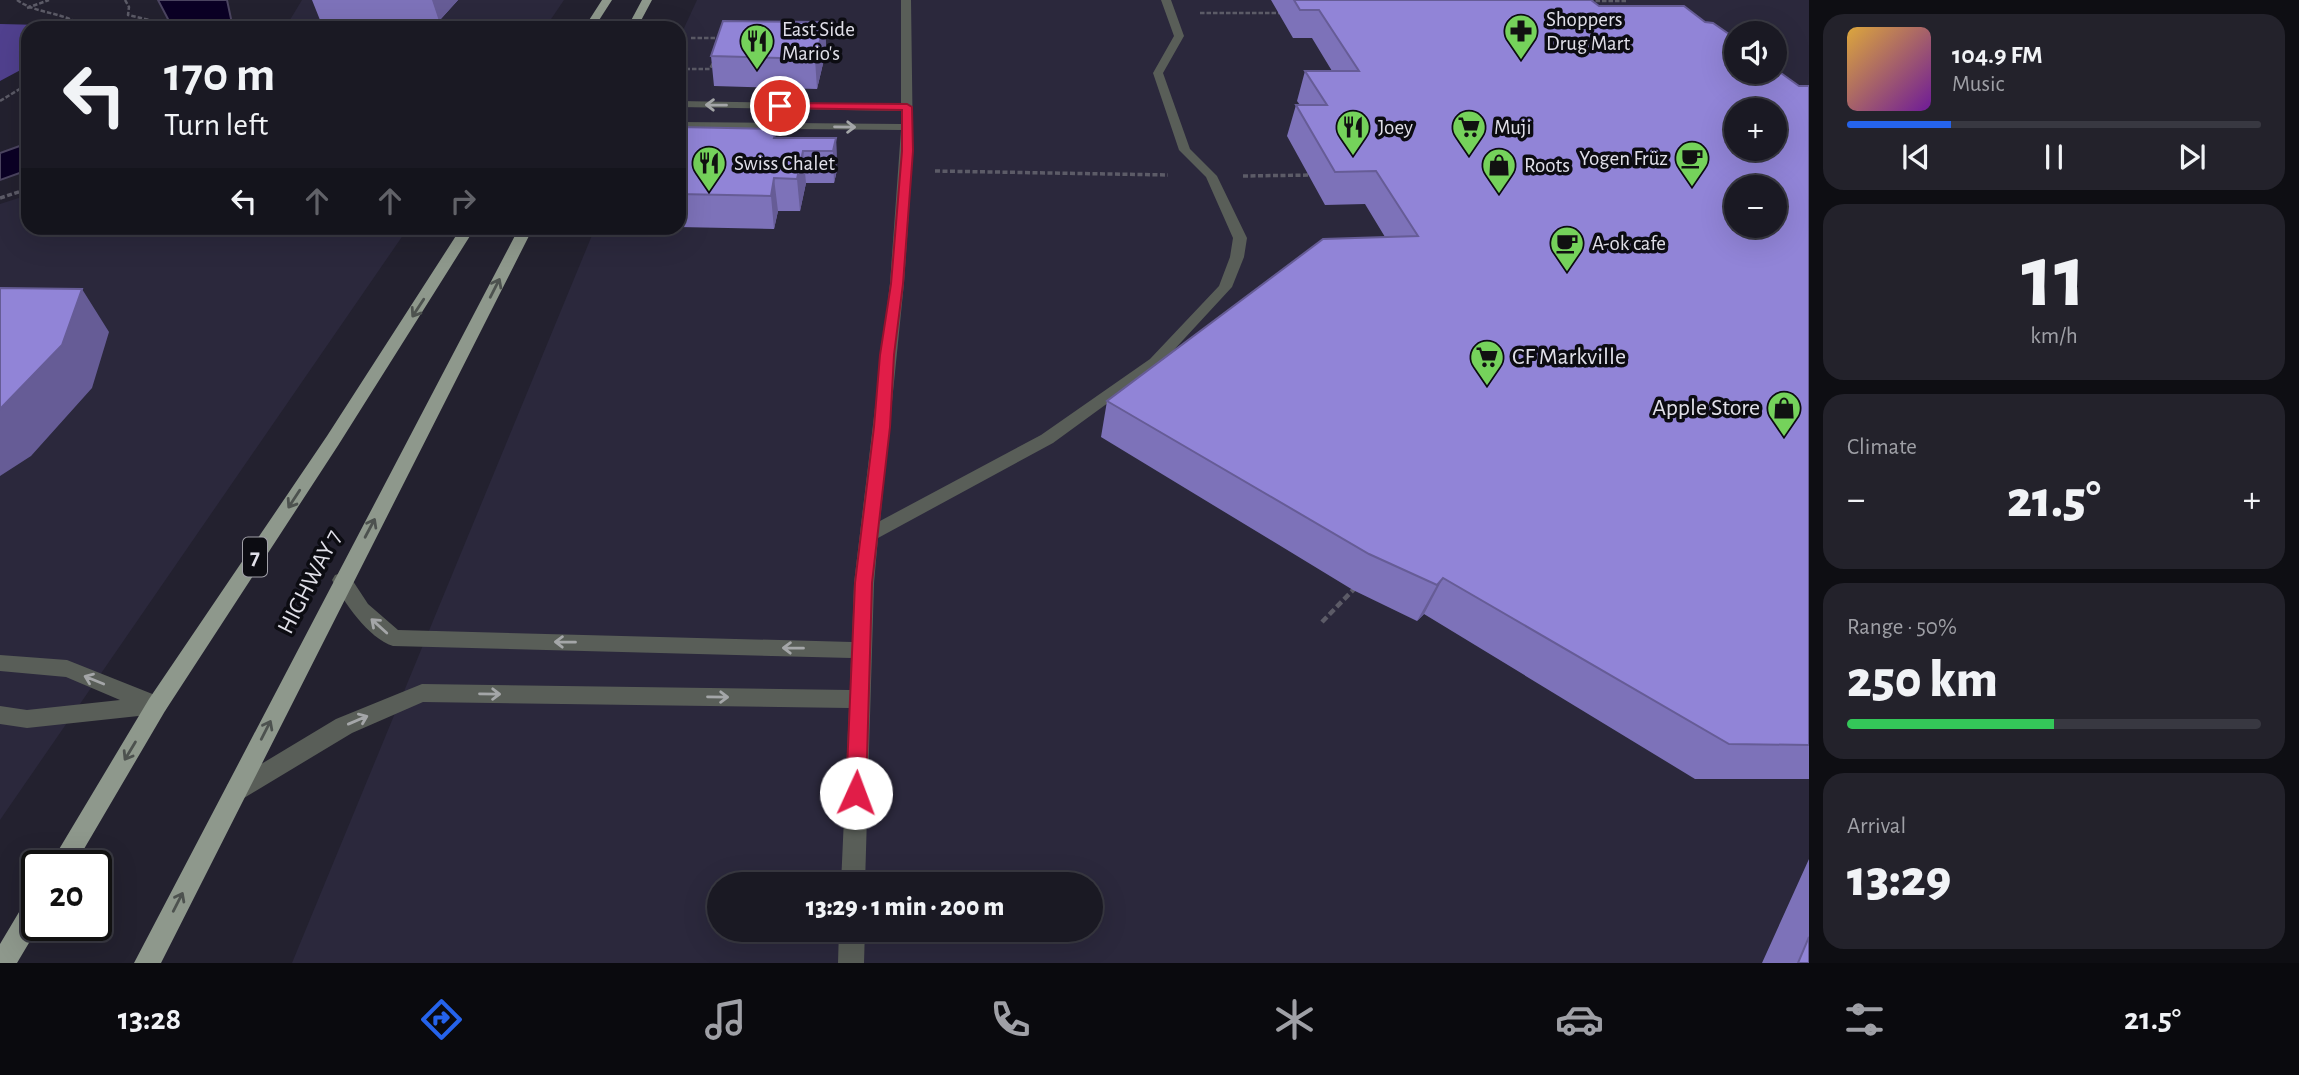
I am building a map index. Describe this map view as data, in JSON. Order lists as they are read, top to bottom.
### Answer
{
  "streets": {
    "main road": ["7", "HIGHWAY 7"]
  },
  "places": {
    "pharmacy": ["Shoppers Drug Mart"],
    "restaurant": ["East Side Mario's", "Joey", "Swiss Chalet"],
    "supermarket": ["Muji", "CF Markville"],
    "cafe": ["Yogen Früz", "A-ok cafe"],
    "shop": ["Roots", "Apple Store"]
  },
  "page": {
    "map_buttons": ["+", "−"],
    "turn": ["170 m", "Turn left"],
    "song": ["104.9 FM", "Music"],
    "tile": [
      ["11", "km/h"],
      "Climate",
      ["Range · 50%", "250 km"],
      ["Arrival", "13:29"]
    ],
    "heat": ["−", "21.5°", "+"],
    "limit": "20",
    "trip": "13:29 · 1 min · 200 m",
    "tabs": ["13:28", "21.5°"]
  }
}
